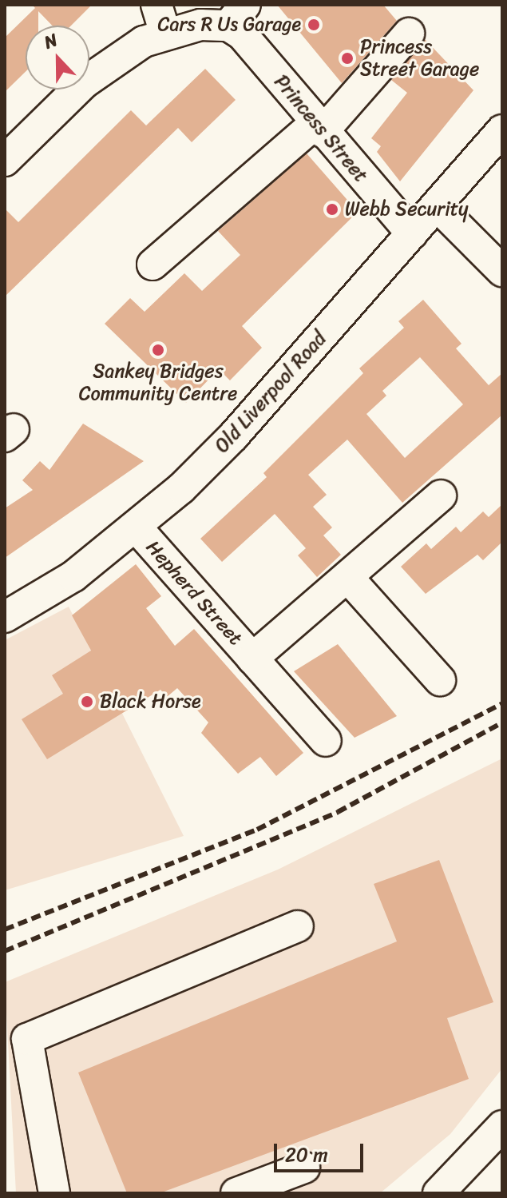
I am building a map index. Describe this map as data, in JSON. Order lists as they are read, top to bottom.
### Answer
{
  "streets": {
    "street": ["Princess Street", "Old Liverpool Road", "Hepherd Street"]
  },
  "crossings": [
    ["Princess Street", "Old Liverpool Road"],
    ["Old Liverpool Road", "Hepherd Street"]
  ],
  "places": [
    "Cars R Us Garage",
    "Princess Street Garage",
    "Webb Security",
    "Sankey Bridges Community Centre",
    "Black Horse"
  ],
  "scale_bar": "20 m",
  "north": "top"
}
